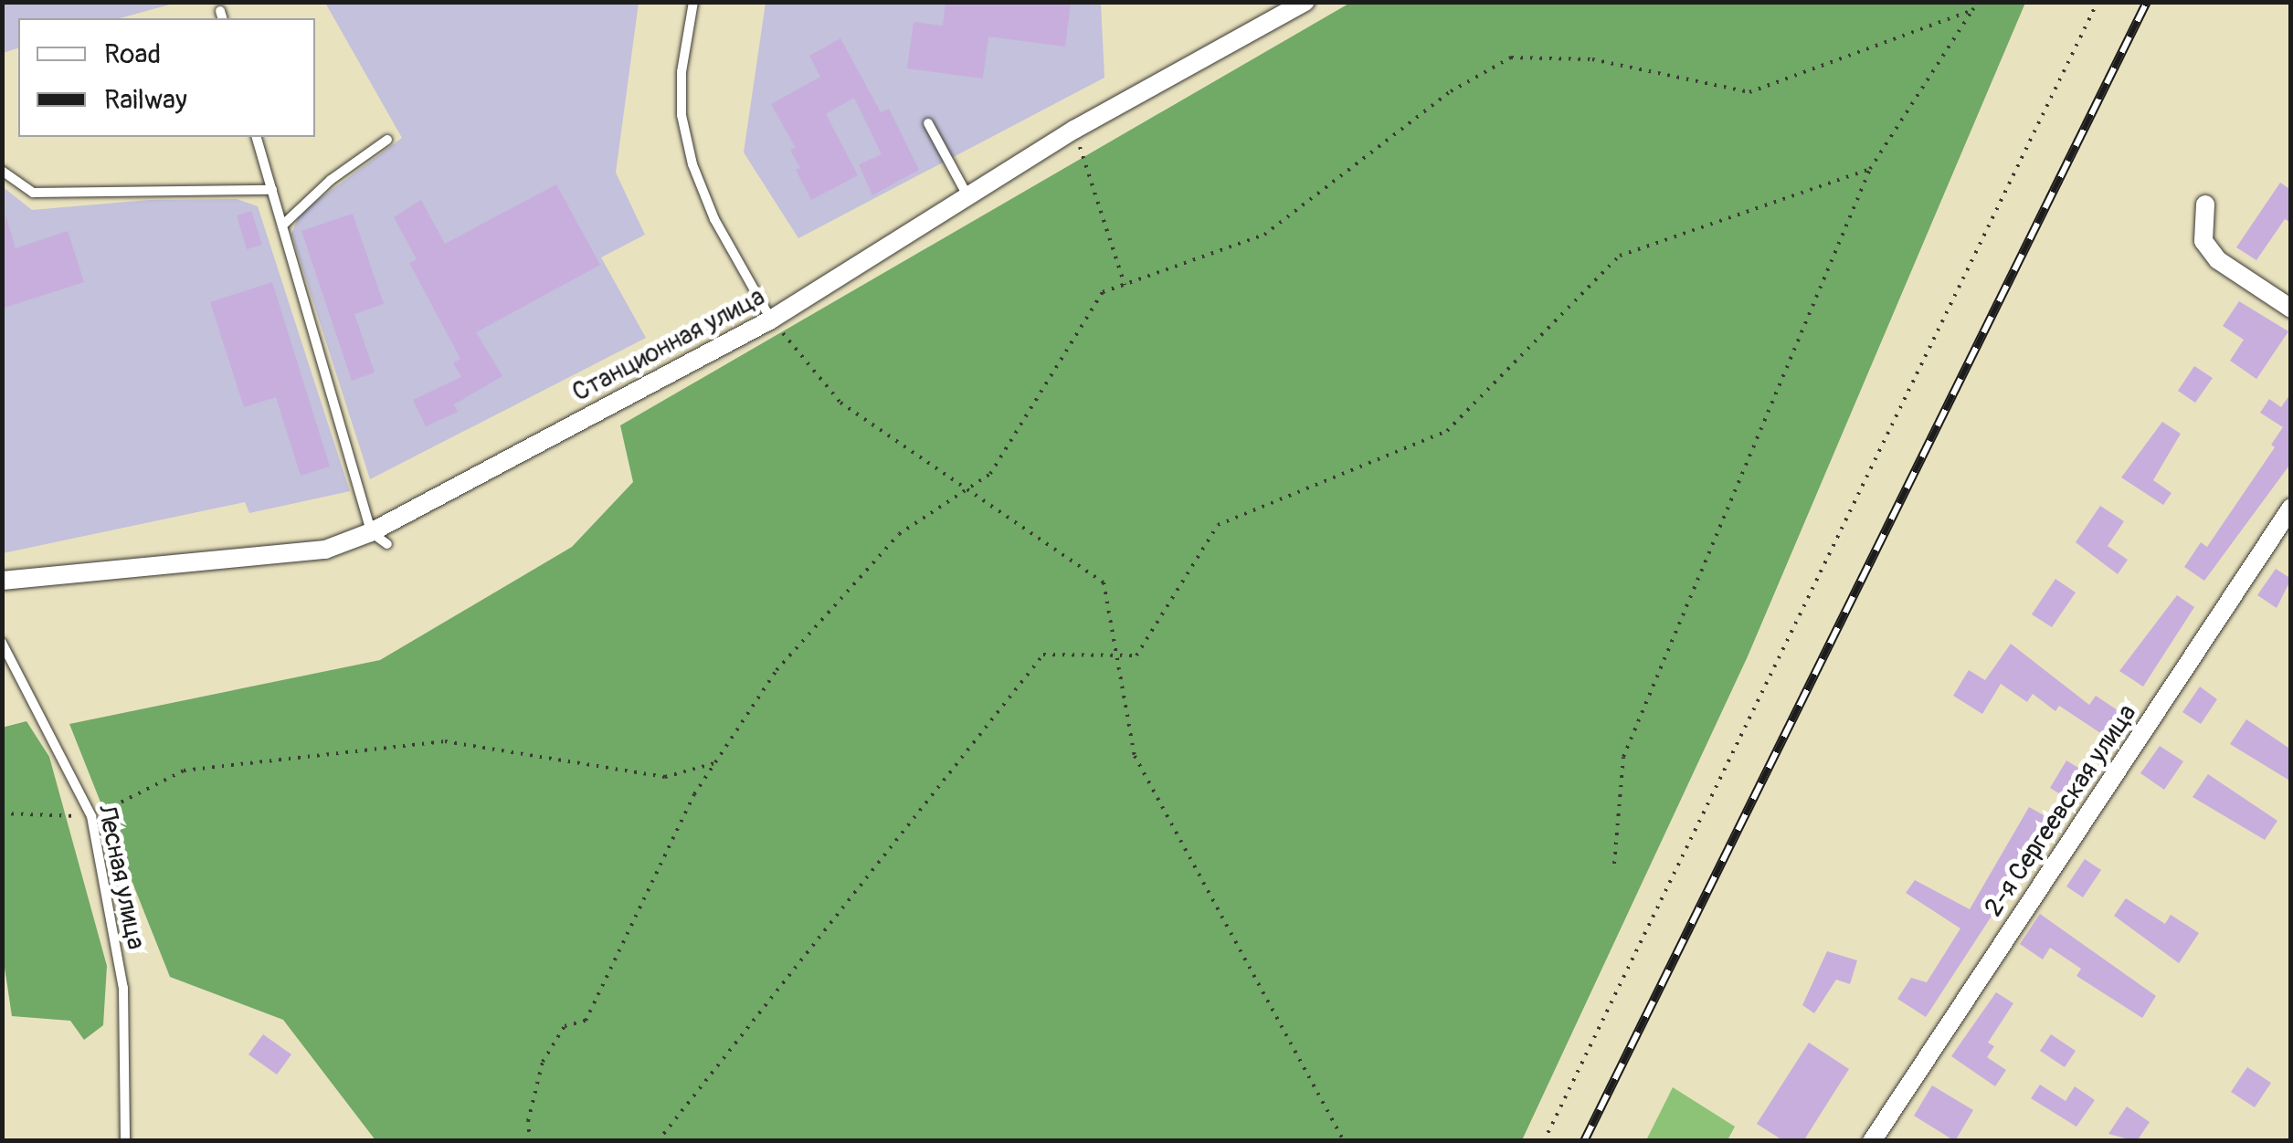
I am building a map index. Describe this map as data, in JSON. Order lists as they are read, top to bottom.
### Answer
{
  "streets": {
    "street": ["Станционная улица", "2-я Сергеевская улица"],
    "lane": ["Лесная улица"]
  },
  "legend": ["Road", "Railway"]
}
